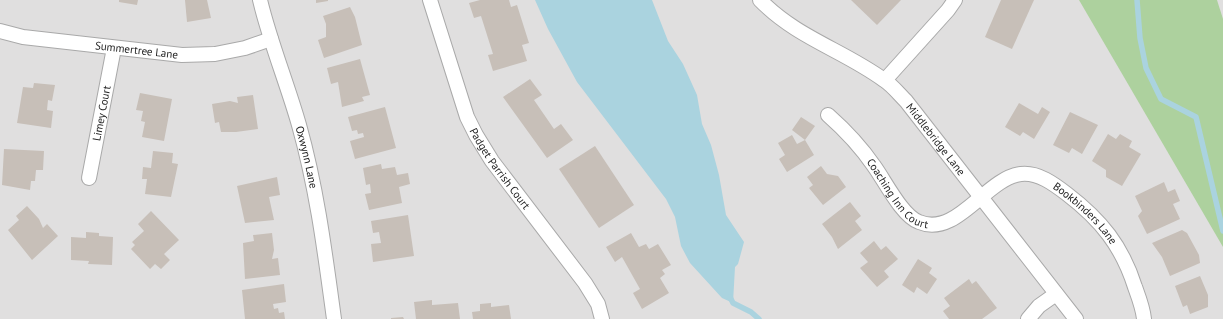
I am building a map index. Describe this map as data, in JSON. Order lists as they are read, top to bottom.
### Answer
{
  "streets": {
    "street": [
      "Summertree Lane",
      "Limey Court",
      "Middlebridge Lane",
      "Oxwynn Lane",
      "Padget Parrish Court",
      "Coaching Inn Court",
      "Bookbinders Lane"
    ]
  },
  "crossings": [
    ["Summertree Lane", "Limey Court"],
    ["Summertree Lane", "Oxwynn Lane"],
    ["Middlebridge Lane", "Coaching Inn Court"],
    ["Middlebridge Lane", "Bookbinders Lane"],
    ["Coaching Inn Court", "Bookbinders Lane"]
  ]
}
